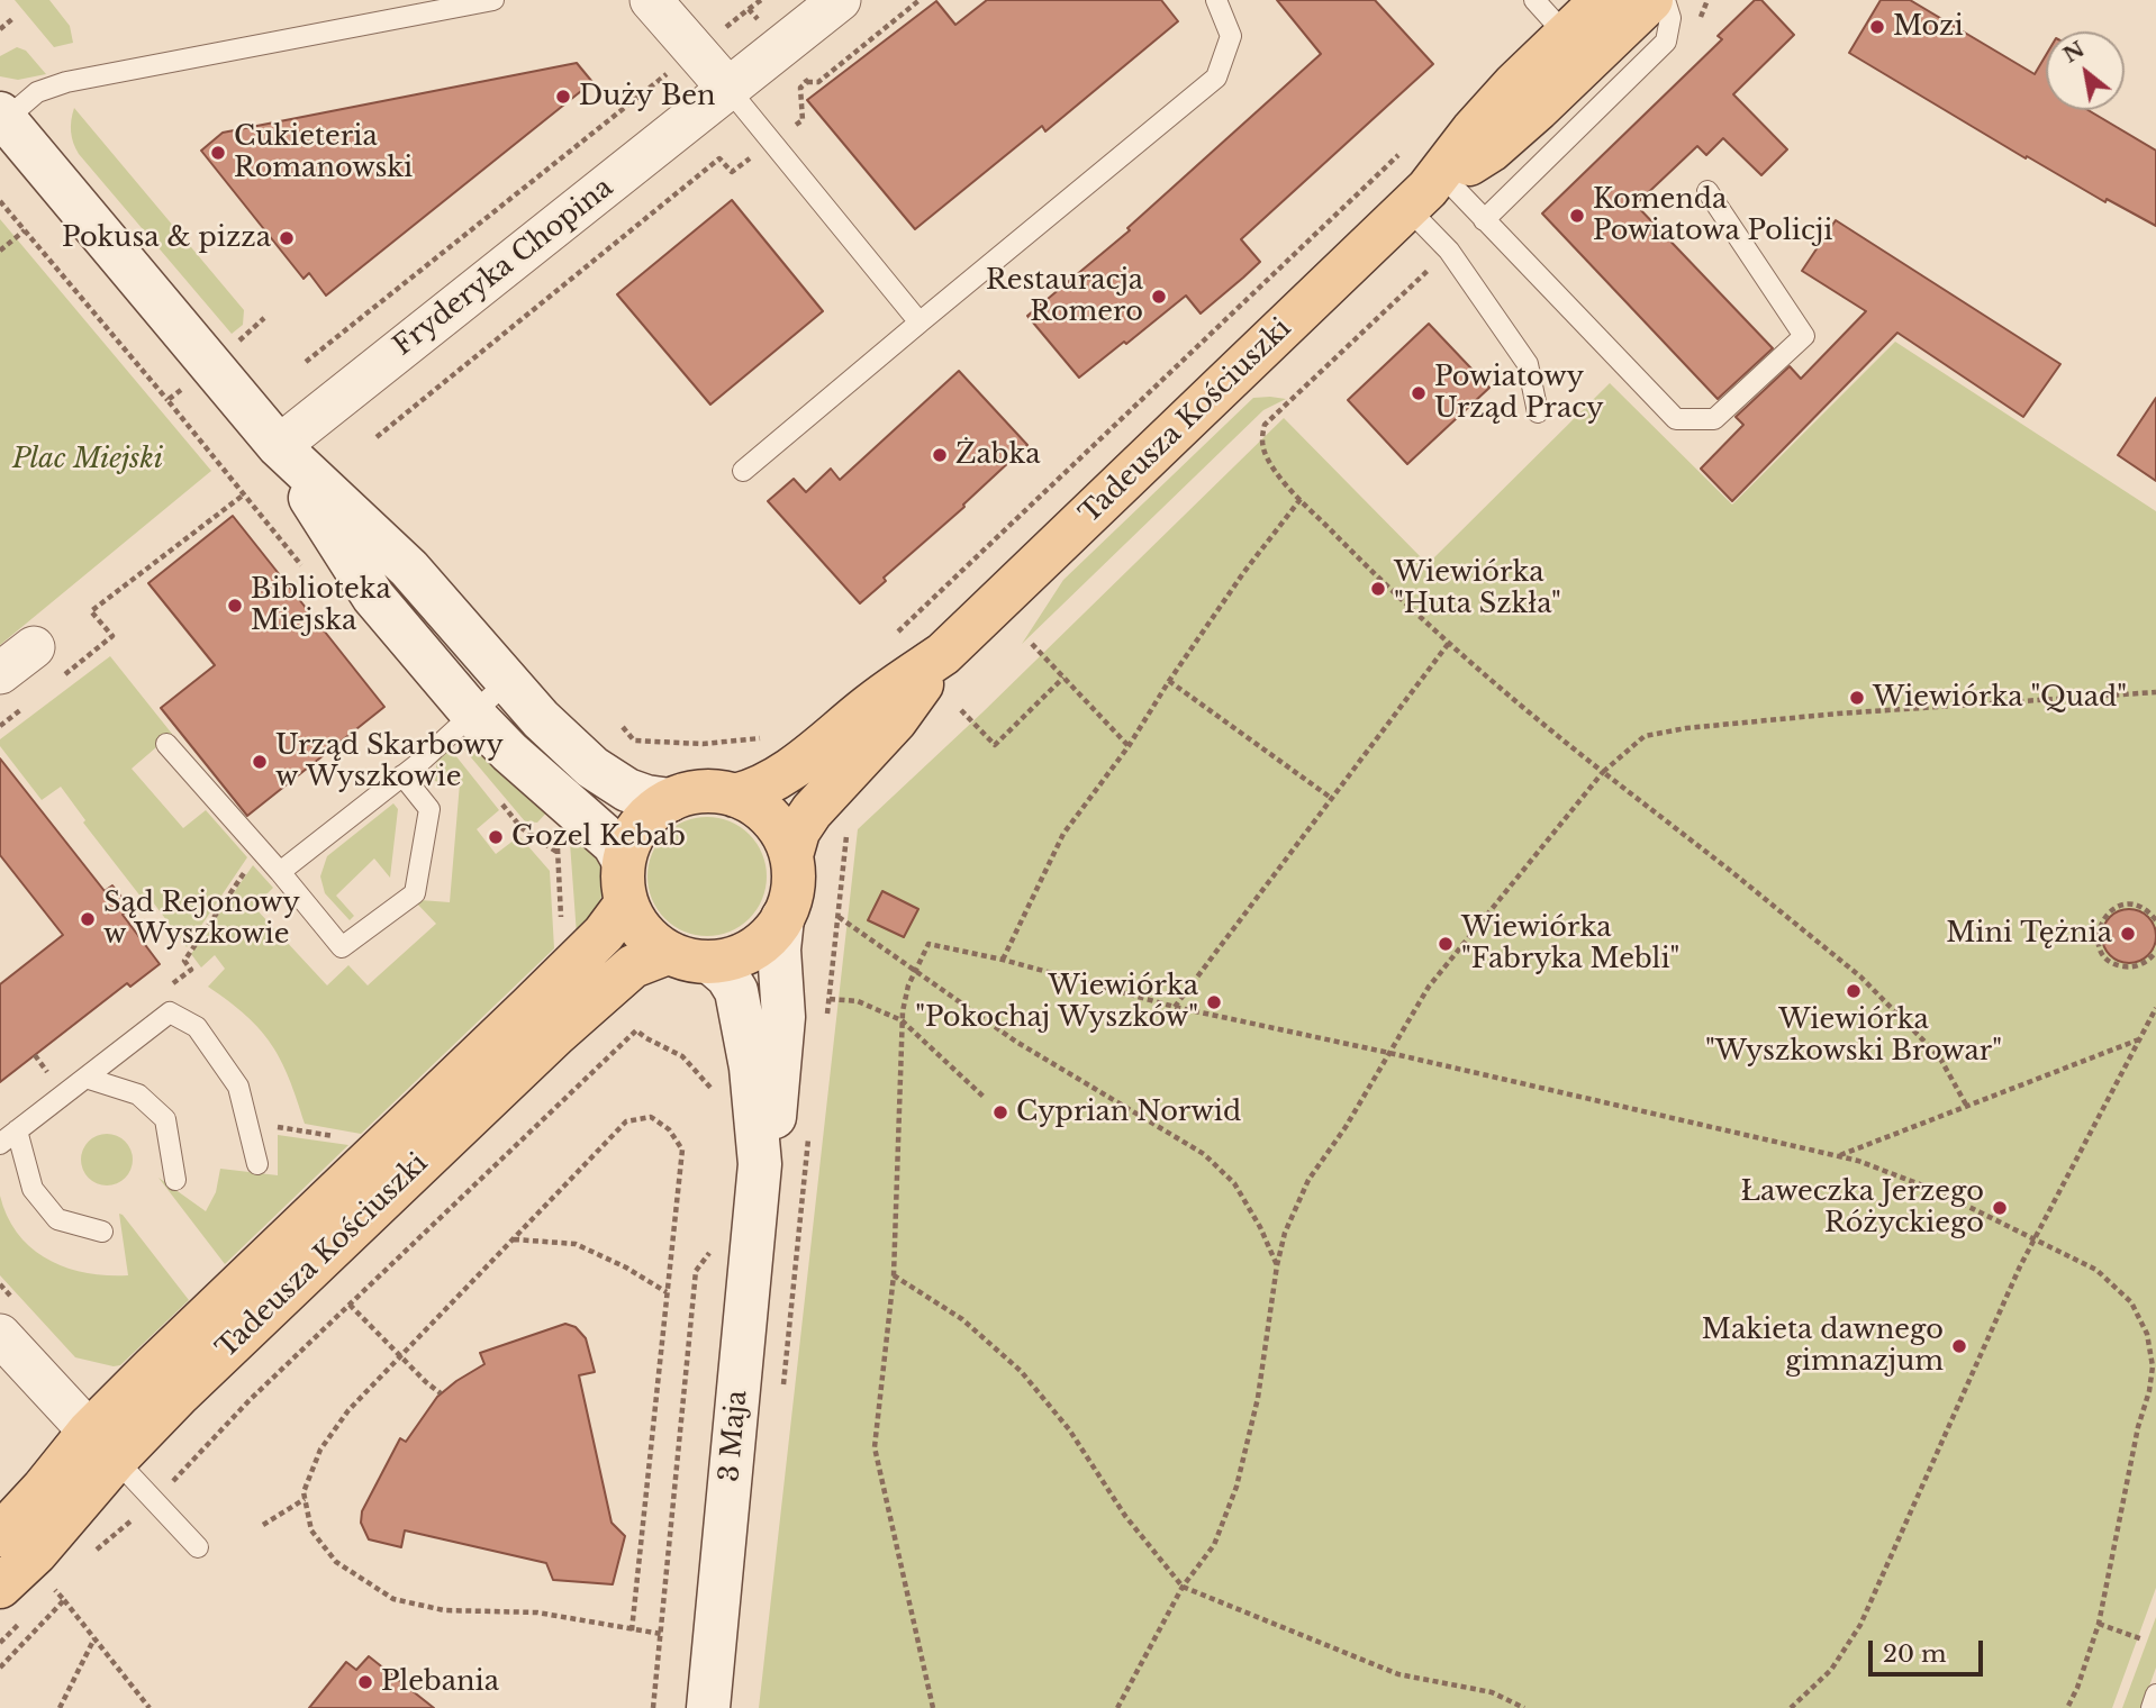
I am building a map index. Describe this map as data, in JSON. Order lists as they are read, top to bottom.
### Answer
{
  "streets": {
    "main road": ["Tadeusza Kościuszki"],
    "street": ["Fryderyka Chopina", "3 Maja"]
  },
  "crossings": [
    ["Tadeusza Kościuszki", "3 Maja"]
  ],
  "parks": ["Plac Miejski"],
  "places": [
    "Mozi",
    "Duży Ben",
    "Cukieteria Romanowski",
    "Komenda Powiatowa Policji",
    "Pokusa & pizza",
    "Restauracja Romero",
    "Powiatowy Urząd Pracy",
    "Żabka",
    "Wiewiórka \"Huta Szkła\"",
    "Biblioteka Miejska",
    "Wiewiórka \"Quad\"",
    "Urząd Skarbowy w Wyszkowie",
    "Gozel Kebab",
    "Sąd Rejonowy w Wyszkowie",
    "Mini Tężnia",
    "Wiewiórka \"Fabryka Mebli\"",
    "Wiewiórka \"Wyszkowski Browar\"",
    "Wiewiórka \"Pokochaj Wyszków\"",
    "Cyprian Norwid",
    "Ławeczka Jerzego Różyckiego",
    "Makieta dawnego gimnazjum",
    "Plebania"
  ],
  "scale_bar": "20 m",
  "north": "top left"
}
